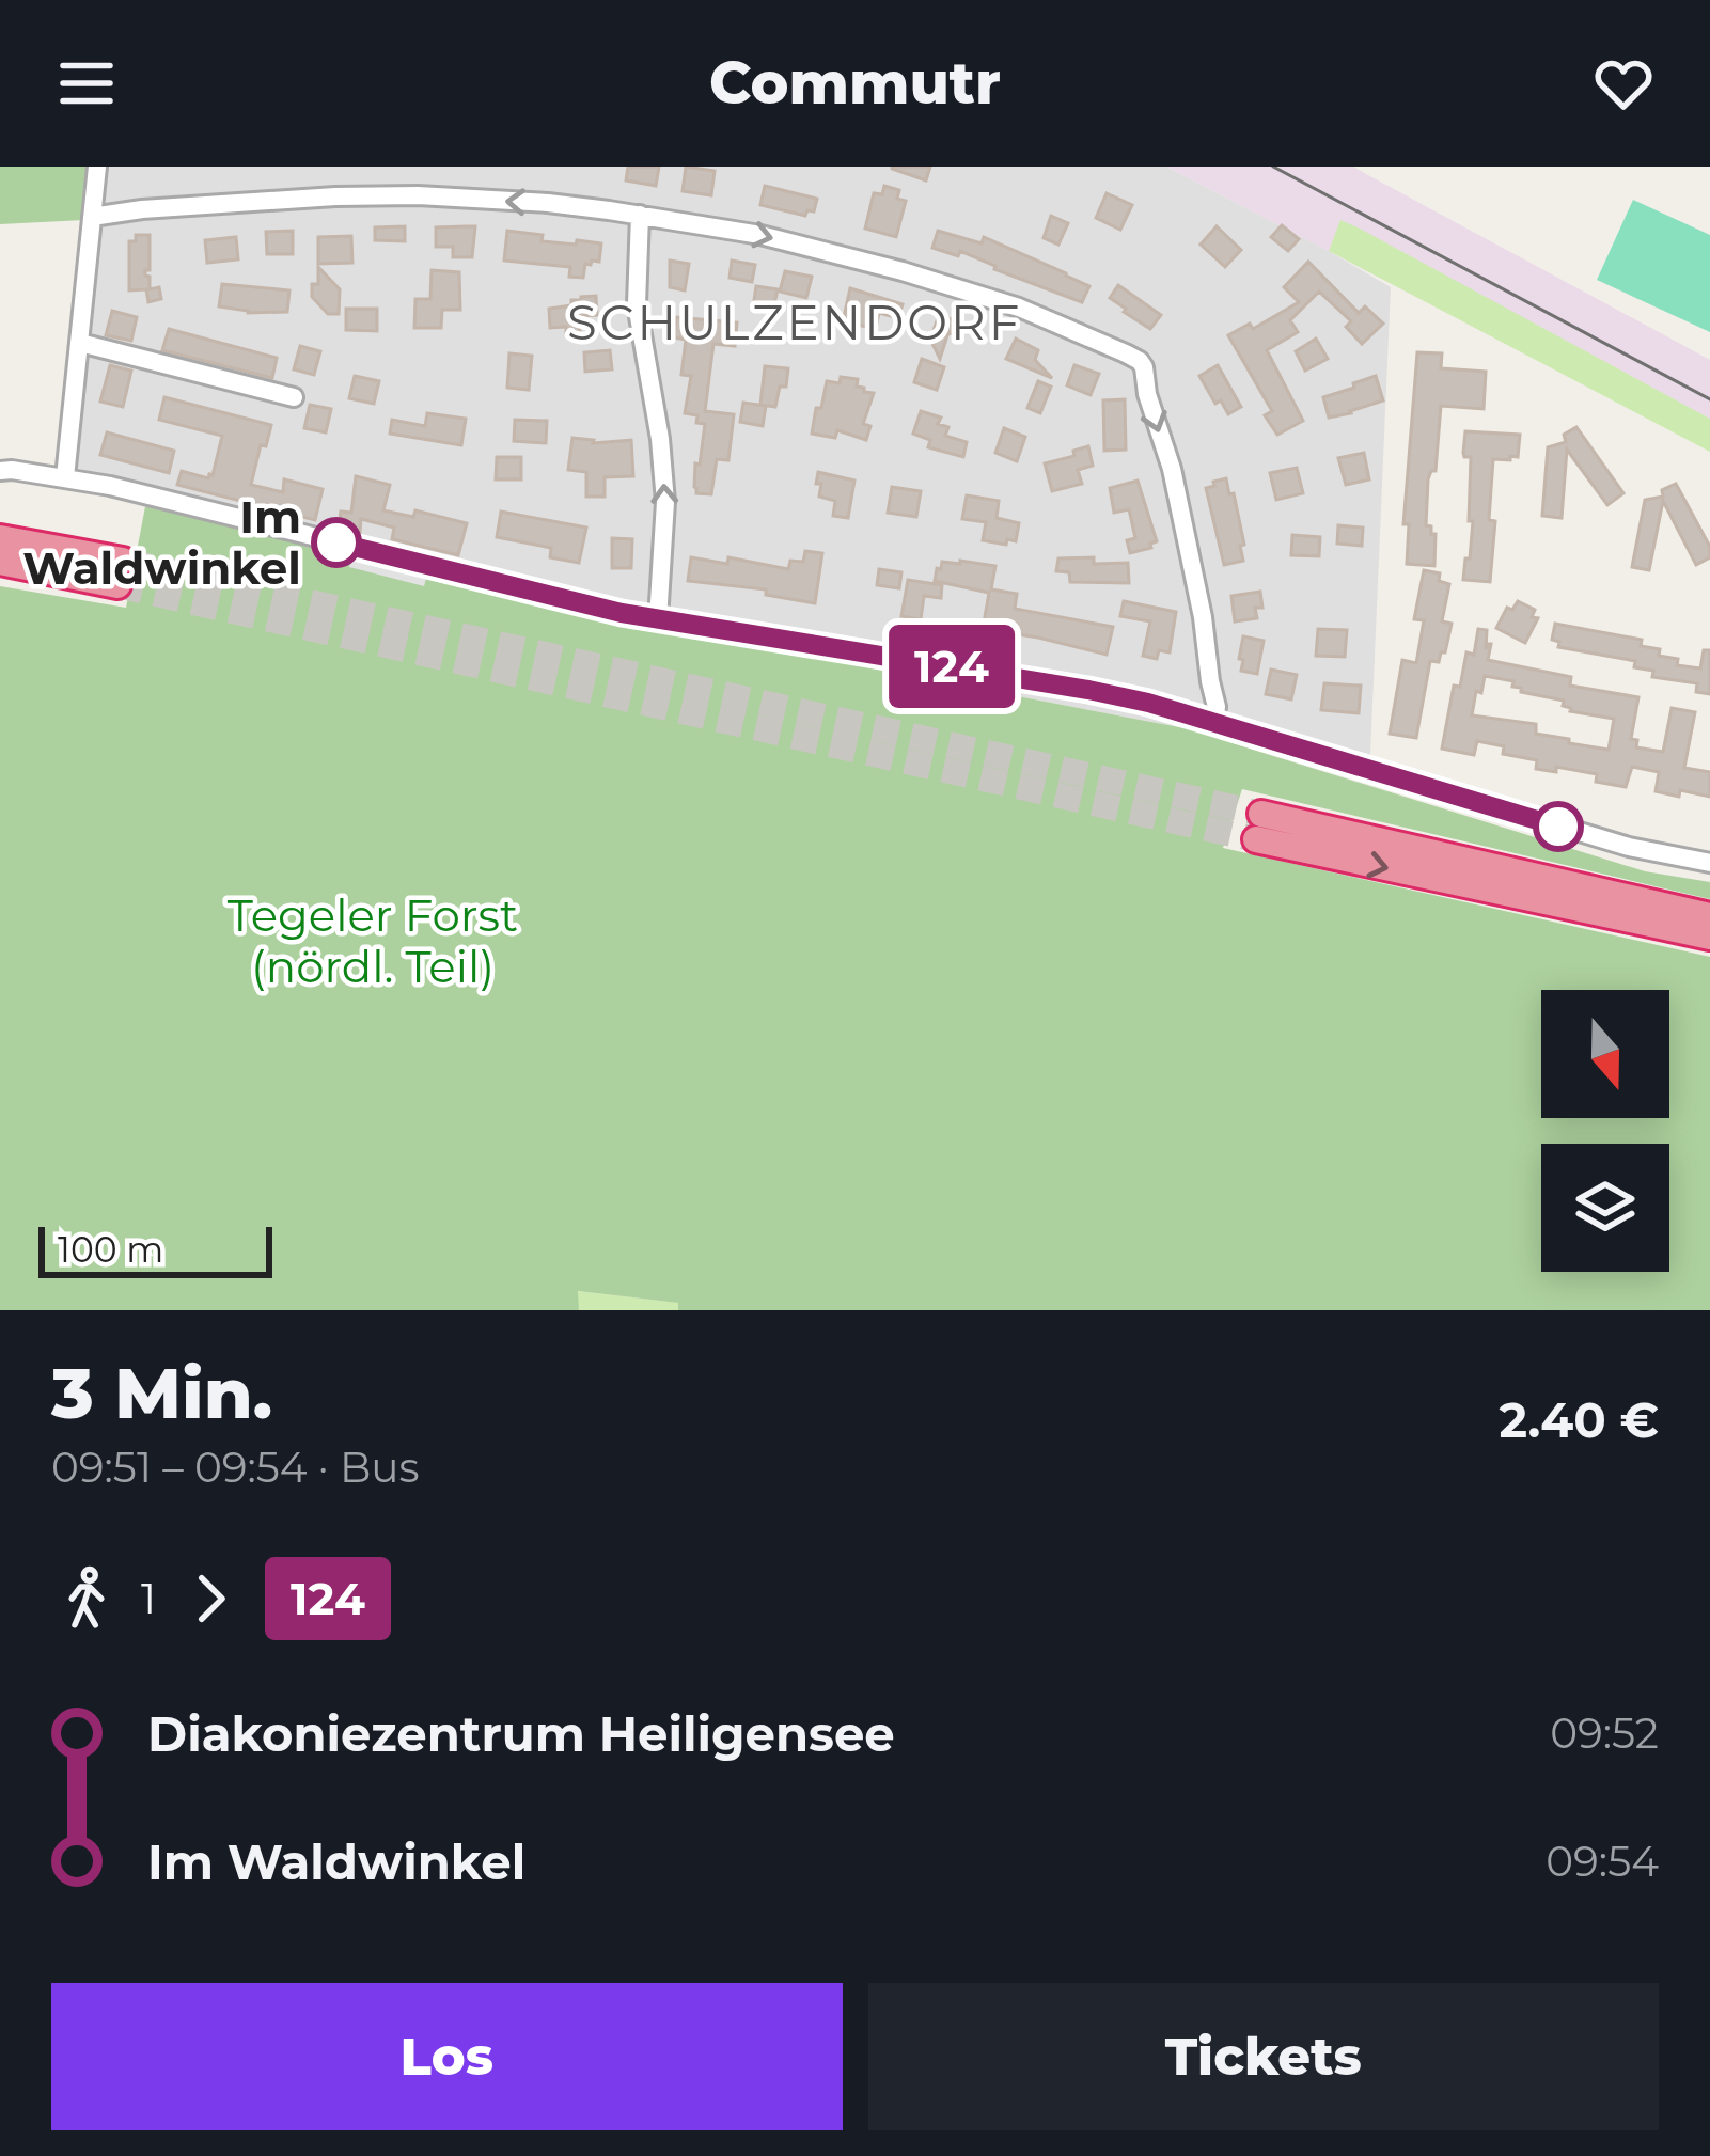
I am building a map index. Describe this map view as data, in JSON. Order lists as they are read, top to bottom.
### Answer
{
  "districts": ["SCHULZENDORF"],
  "parks": ["Tegeler Forst (nördl. Teil)"],
  "places": ["Im Waldwinkel"],
  "lines": ["bus line 124"],
  "scale_bar": "100 m",
  "north": "bottom",
  "page": {
    "header": "Commutr",
    "on_map": "124",
    "scale": "100 m",
    "heading": ["3 Min.", "09:51 – 09:54 · Bus", "2.40 €"],
    "legs": ["1", "124"],
    "list": [
      {
        "name": "Diakoniezentrum Heiligensee",
        "value": "09:52"
      },
      {
        "name": "Im Waldwinkel",
        "value": "09:54"
      }
    ],
    "buttons": ["Los", "Tickets"]
  }
}
